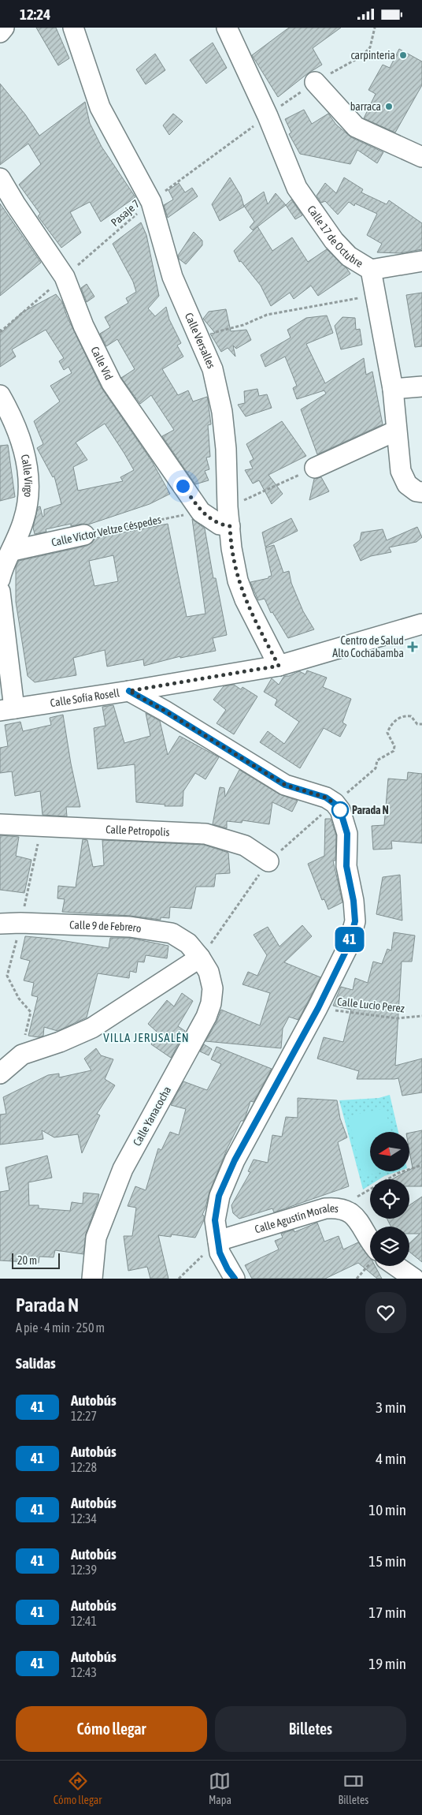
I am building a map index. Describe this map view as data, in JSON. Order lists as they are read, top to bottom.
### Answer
{
  "streets": {
    "street": [
      "Calle 17 de Octubre",
      "Calle Versalles",
      "Calle Vid",
      "Calle Virgo",
      "Calle Víctor Veltze Céspedes",
      "Calle Sofía Rosell",
      "Calle Petropolis",
      "Calle 9 de Febrero",
      "Calle Yanacocha",
      "Calle Agustín Morales"
    ],
    "path": ["Pasaje 7", "Calle Lucio Perez"]
  },
  "crossings": [
    ["Pasaje 7", "Calle 17 de Octubre"],
    ["Pasaje 7", "Calle Versalles"],
    ["Pasaje 7", "Calle Vid"],
    ["Calle Versalles", "Calle Vid"],
    ["Calle Versalles", "Calle Sofía Rosell"],
    ["Calle Vid", "Calle Víctor Veltze Céspedes"],
    ["Calle Virgo", "Calle Víctor Veltze Céspedes"],
    ["Calle 9 de Febrero", "Calle Yanacocha"]
  ],
  "districts": ["VILLA JERUSALÉN"],
  "places": {
    "other": ["carpinteria", "barraca", "Parada N"],
    "health": ["Centro de Salud Alto Cochabamba"]
  },
  "lines": ["bus line 41"],
  "scale_bar": "20 m",
  "north": "left",
  "page": {
    "status": "12:24",
    "on_map": "41",
    "scale": "20 m",
    "heading": [
      ["Parada N", "A pie · 4 min · 250 m"],
      "Salidas"
    ],
    "list": [
      {
        "mark": "41",
        "name": "Autobús",
        "note": "12:27",
        "value": "3 min"
      },
      {
        "mark": "41",
        "name": "Autobús",
        "note": "12:28",
        "value": "4 min"
      },
      {
        "mark": "41",
        "name": "Autobús",
        "note": "12:34",
        "value": "10 min"
      },
      {
        "mark": "41",
        "name": "Autobús",
        "note": "12:39",
        "value": "15 min"
      },
      {
        "mark": "41",
        "name": "Autobús",
        "note": "12:41",
        "value": "17 min"
      },
      {
        "mark": "41",
        "name": "Autobús",
        "note": "12:43",
        "value": "19 min"
      }
    ],
    "buttons": ["Cómo llegar", "Billetes"],
    "tabs": ["Cómo llegar", "Mapa", "Billetes"]
  }
}
